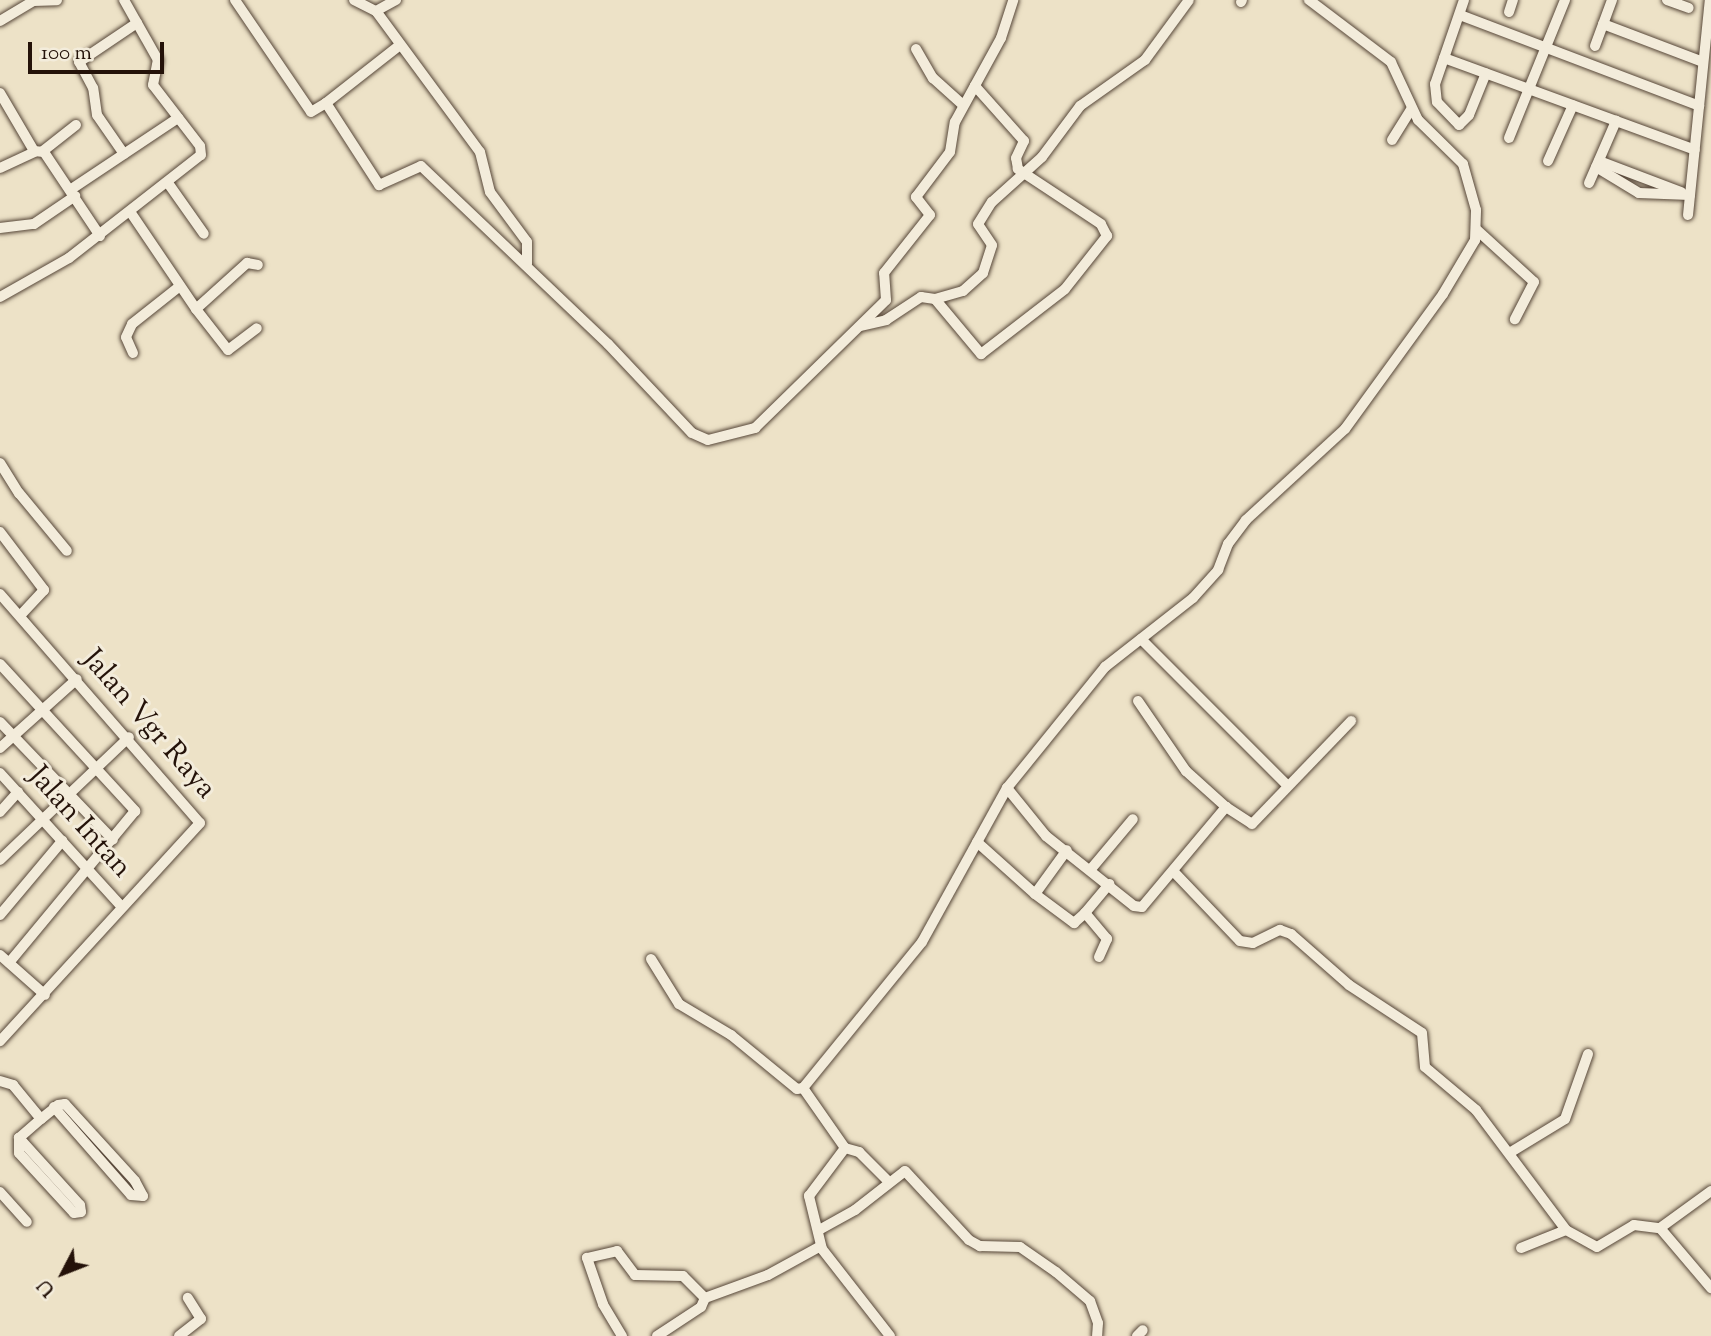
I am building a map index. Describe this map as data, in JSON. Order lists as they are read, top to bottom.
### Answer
{
  "streets": {
    "street": ["Jalan Vgr Raya", "Jalan Intan"]
  },
  "crossings": [
    ["Jalan Vgr Raya", "Jalan Intan"]
  ],
  "scale_bar": "100 m",
  "north": "bottom left"
}
